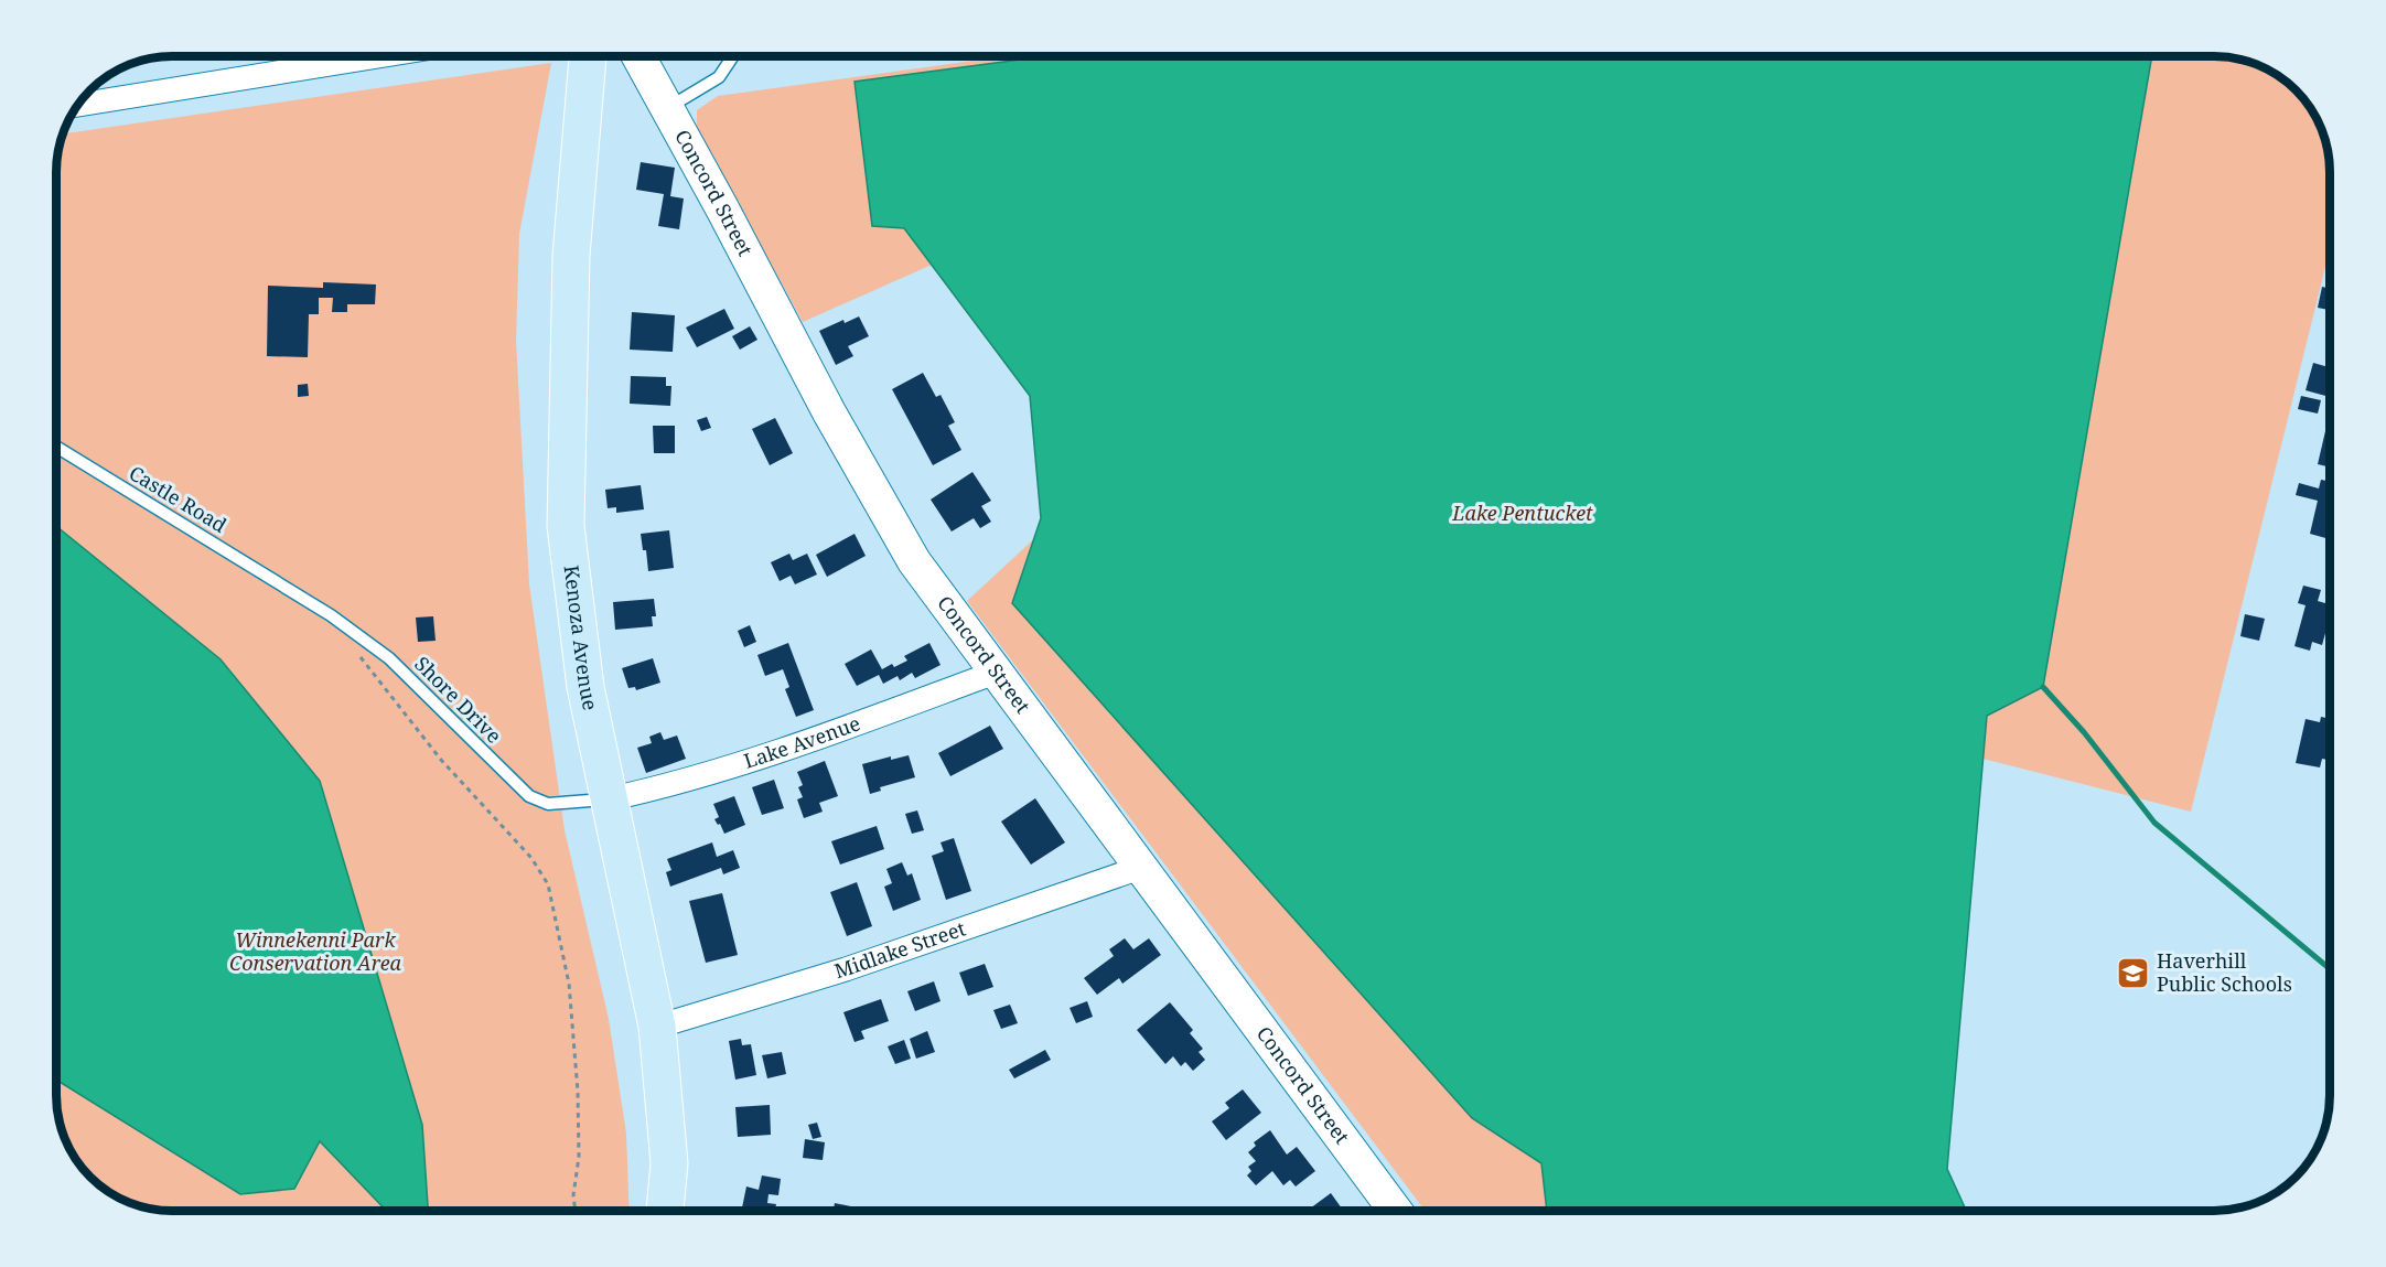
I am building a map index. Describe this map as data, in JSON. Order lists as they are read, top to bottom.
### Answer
{
  "streets": {
    "main road": ["Concord Street", "Kenoza Avenue"],
    "street": ["Lake Avenue", "Midlake Street"],
    "lane": ["Castle Road", "Shore Drive"]
  },
  "crossings": [
    ["Concord Street", "Lake Avenue"],
    ["Concord Street", "Midlake Street"],
    ["Castle Road", "Shore Drive"],
    ["Kenoza Avenue", "Shore Drive"],
    ["Kenoza Avenue", "Lake Avenue"],
    ["Kenoza Avenue", "Midlake Street"],
    ["Shore Drive", "Lake Avenue"]
  ],
  "parks": ["Lake Pentucket", "Winnekenni Park Conservation Area"],
  "places": {
    "school or university": ["Haverhill Public Schools"]
  }
}
